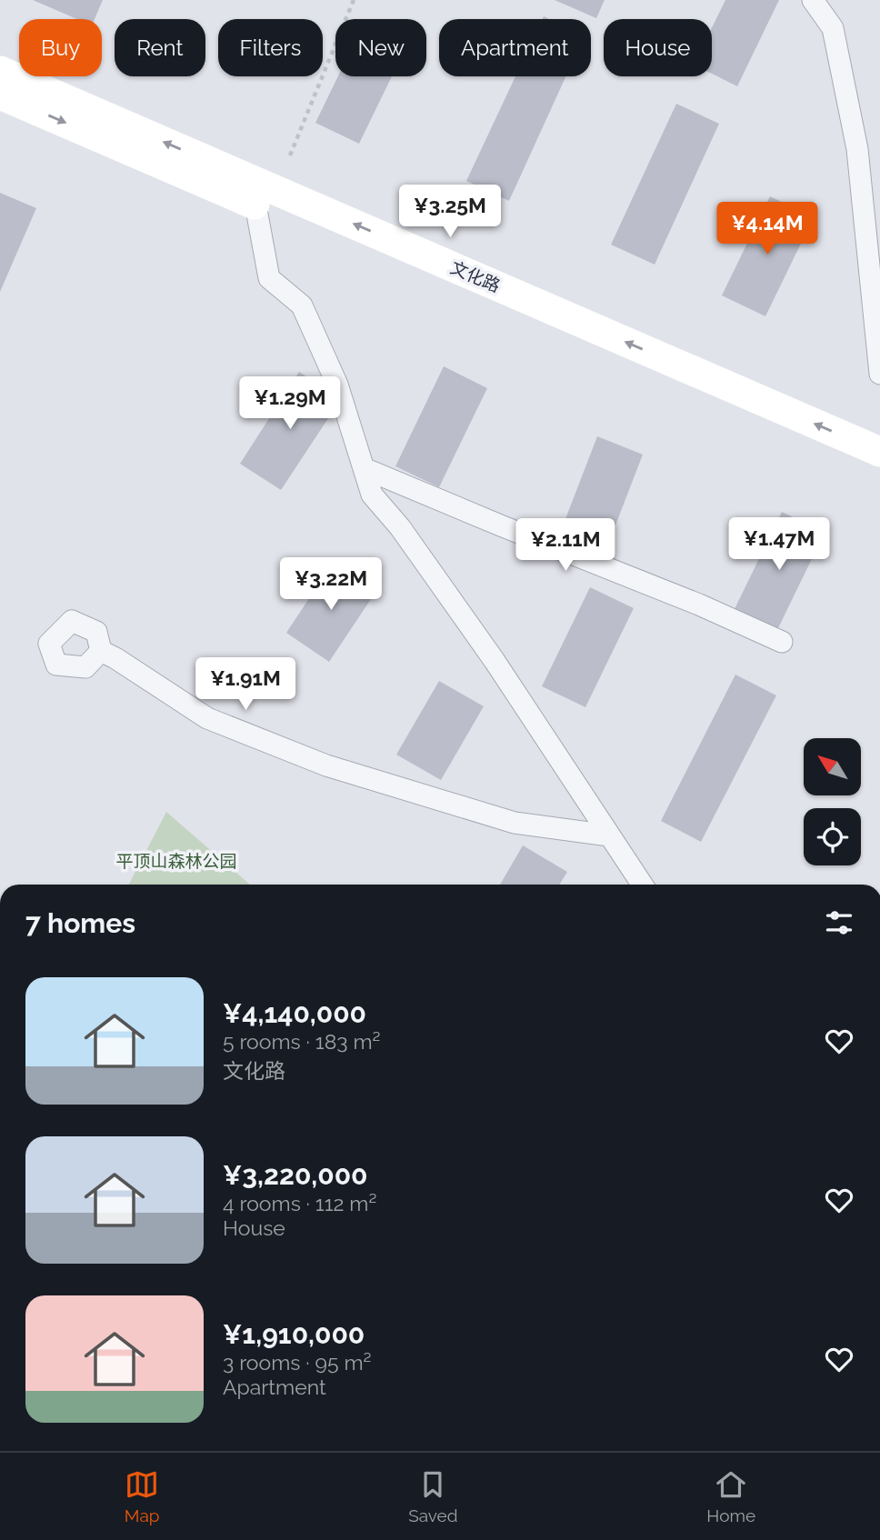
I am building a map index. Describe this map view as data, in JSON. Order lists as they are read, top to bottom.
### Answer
{
  "streets": {
    "street": ["文化路"]
  },
  "parks": ["平顶山森林公园"],
  "north": "top left",
  "page": {
    "chip": [
      "Buy",
      "Rent",
      "Filters",
      "New",
      "Apartment",
      "House"
    ],
    "price": [
      "¥3.25M",
      "¥4.14M",
      "¥1.29M",
      "¥1.47M",
      "¥2.11M",
      "¥3.22M",
      "¥1.91M"
    ],
    "heading": "7 homes",
    "list": [
      {
        "name": "¥4,140,000",
        "note": "5 rooms · 183 m² · 文化路"
      },
      {
        "name": "¥3,220,000",
        "note": "4 rooms · 112 m² · House"
      },
      {
        "name": "¥1,910,000",
        "note": "3 rooms · 95 m² · Apartment"
      }
    ],
    "tabs": ["Map", "Saved", "Home"]
  }
}
